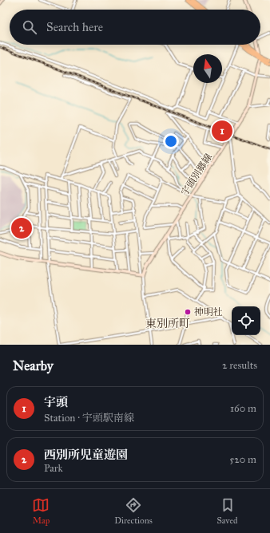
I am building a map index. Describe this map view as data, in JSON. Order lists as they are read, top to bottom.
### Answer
{
  "streets": {
    "street": ["宇頭別郷線"]
  },
  "districts": ["東別所町"],
  "places": ["神明社"],
  "north": "top",
  "page": {
    "search": "Search here",
    "pins": ["1", "2"],
    "heading": ["Nearby", "2 results"],
    "list": [
      {
        "mark": "1",
        "name": "宇頭",
        "note": "Station · 宇頭駅南線",
        "value": "160 m"
      },
      {
        "mark": "2",
        "name": "西別所児童遊園",
        "note": "Park",
        "value": "520 m"
      }
    ],
    "nav": ["Map", "Directions", "Saved"]
  }
}
